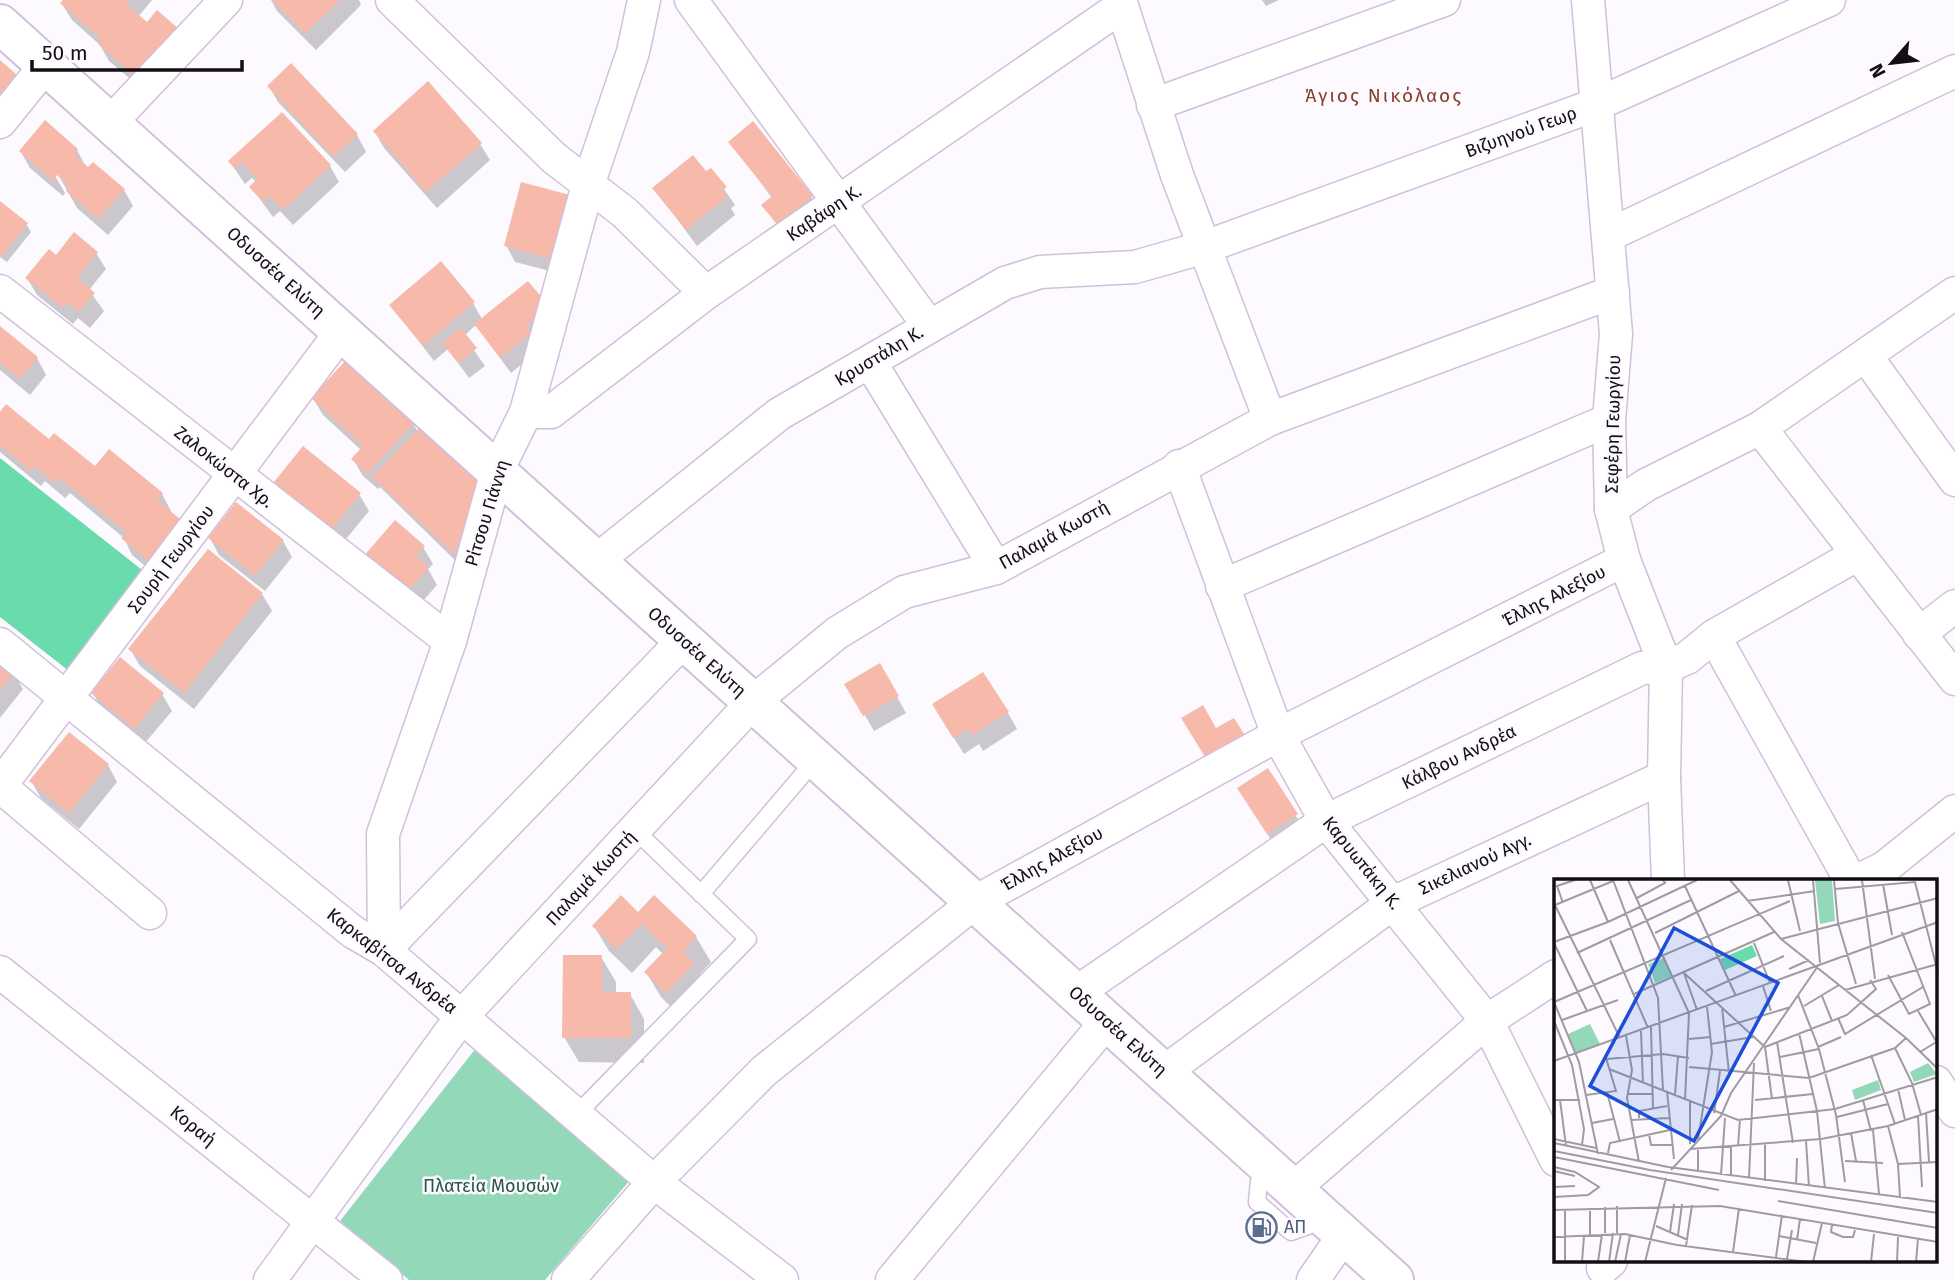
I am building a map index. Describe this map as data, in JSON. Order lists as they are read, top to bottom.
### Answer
{
  "streets": {
    "street": [
      "Βιζυηνού Γεωρ",
      "Καβάφη Κ.",
      "Οδυσσέα Ελύτη",
      "Κρυστάλη Κ.",
      "Σεφέρη Γεωργίου",
      "Ζαλοκώστα Χρ.",
      "Ρίτσου Γιάννη",
      "Παλαμά Κωστή",
      "Σουρή Γεωργίου",
      "Έλλης Αλεξίου",
      "Κάλβου Ανδρέα",
      "Καρυωτάκη Κ.",
      "Σικελιανού Αγγ.",
      "Καρκαβίτσα Ανδρέα",
      "Κοραή"
    ]
  },
  "crossings": [
    ["Βιζυηνού Γεωρ", "Κρυστάλη Κ."],
    ["Βιζυηνού Γεωρ", "Σεφέρη Γεωργίου"],
    ["Καβάφη Κ.", "Ρίτσου Γιάννη"],
    ["Οδυσσέα Ελύτη", "Κρυστάλη Κ."],
    ["Οδυσσέα Ελύτη", "Ρίτσου Γιάννη"],
    ["Οδυσσέα Ελύτη", "Παλαμά Κωστή"],
    ["Οδυσσέα Ελύτη", "Σουρή Γεωργίου"],
    ["Οδυσσέα Ελύτη", "Έλλης Αλεξίου"],
    ["Οδυσσέα Ελύτη", "Κάλβου Ανδρέα"],
    ["Οδυσσέα Ελύτη", "Σικελιανού Αγγ."],
    ["Σεφέρη Γεωργίου", "Παλαμά Κωστή"],
    ["Σεφέρη Γεωργίου", "Έλλης Αλεξίου"],
    ["Σεφέρη Γεωργίου", "Κάλβου Ανδρέα"],
    ["Σεφέρη Γεωργίου", "Σικελιανού Αγγ."],
    ["Ζαλοκώστα Χρ.", "Ρίτσου Γιάννη"],
    ["Ζαλοκώστα Χρ.", "Σουρή Γεωργίου"],
    ["Ρίτσου Γιάννη", "Καρκαβίτσα Ανδρέα"],
    ["Παλαμά Κωστή", "Καρυωτάκη Κ."],
    ["Παλαμά Κωστή", "Καρκαβίτσα Ανδρέα"],
    ["Παλαμά Κωστή", "Κοραή"],
    ["Σουρή Γεωργίου", "Καρκαβίτσα Ανδρέα"],
    ["Έλλης Αλεξίου", "Καρυωτάκη Κ."],
    ["Έλλης Αλεξίου", "Καρκαβίτσα Ανδρέα"],
    ["Κάλβου Ανδρέα", "Καρυωτάκη Κ."],
    ["Καρυωτάκη Κ.", "Σικελιανού Αγγ."]
  ],
  "districts": ["Άγιος Νικόλαος"],
  "parks": ["Πλατεία Μουσών"],
  "places": {
    "fuel station": ["ΑΠ"]
  },
  "scale_bar": "50 m",
  "north": "bottom left"
}
